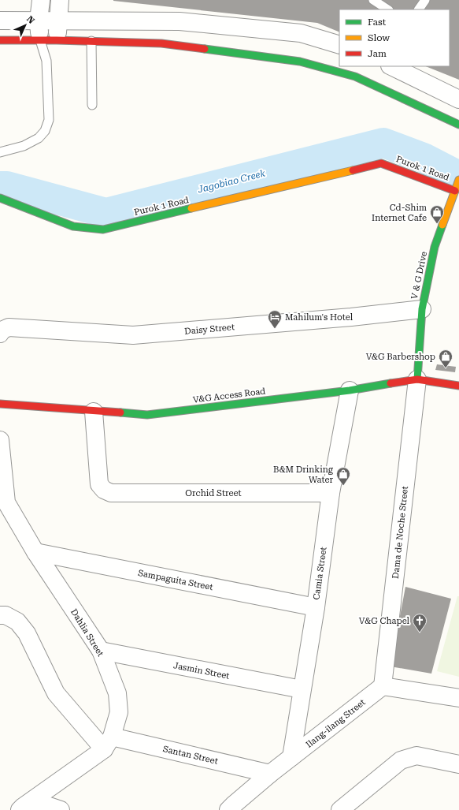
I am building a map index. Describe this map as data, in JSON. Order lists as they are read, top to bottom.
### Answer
{
  "streets": {
    "street": [
      "Purok 1 Road",
      "V & G Drive",
      "Daisy Street",
      "V&G Access Road",
      "Orchid Street",
      "Dama de Noche Street",
      "Camia Street",
      "Sampaguita Street",
      "Dahlia Street",
      "Jasmin Street",
      "Ilang-ilang Street",
      "Santan Street"
    ]
  },
  "crossings": [
    ["Purok 1 Road", "V & G Drive"],
    ["V & G Drive", "Daisy Street"],
    ["V & G Drive", "V&G Access Road"],
    ["V & G Drive", "Dama de Noche Street"],
    ["V&G Access Road", "Orchid Street"],
    ["V&G Access Road", "Dama de Noche Street"],
    ["V&G Access Road", "Camia Street"],
    ["Orchid Street", "Camia Street"],
    ["Dama de Noche Street", "Ilang-ilang Street"],
    ["Camia Street", "Sampaguita Street"],
    ["Camia Street", "Jasmin Street"],
    ["Camia Street", "Ilang-ilang Street"],
    ["Sampaguita Street", "Dahlia Street"],
    ["Dahlia Street", "Jasmin Street"],
    ["Dahlia Street", "Santan Street"],
    ["Ilang-ilang Street", "Santan Street"]
  ],
  "water": ["Jagobiao Creek"],
  "places": {
    "shop": ["Cd-Shim Internet Cafe", "V&G Barbershop", "B&M Drinking Water"],
    "hotel": ["Mahilum's Hotel"],
    "church": ["V&G Chapel"]
  },
  "legend": ["Fast", "Slow", "Jam"],
  "north": "top right"
}
